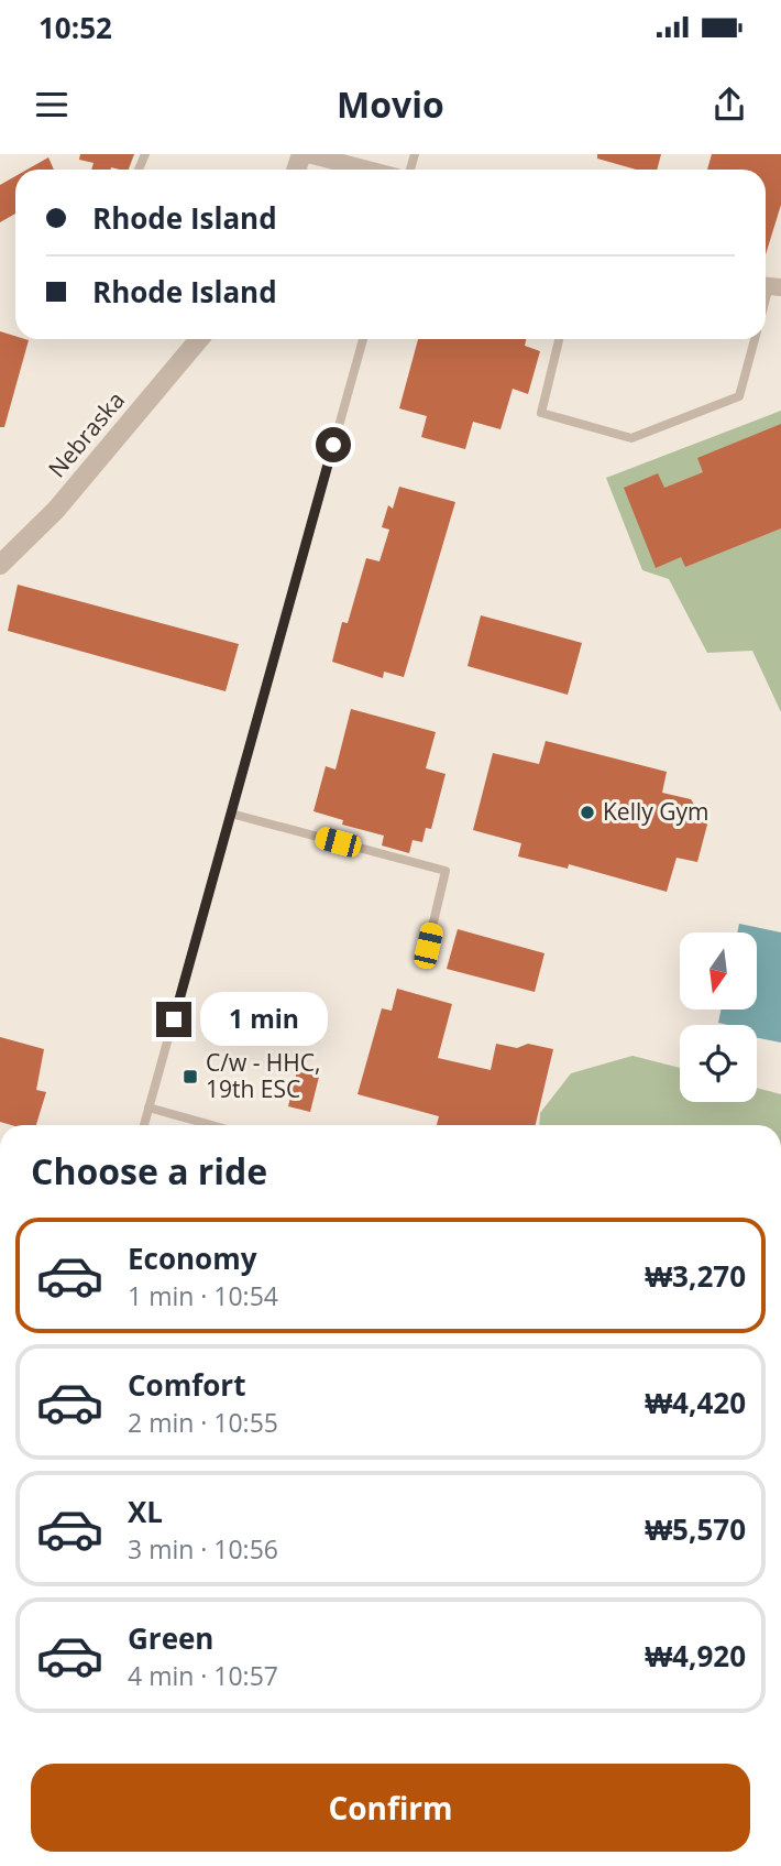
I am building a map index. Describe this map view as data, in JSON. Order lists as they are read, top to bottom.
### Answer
{
  "streets": {
    "street": ["Nebraska"]
  },
  "places": {
    "other": ["Kelly Gym"],
    "transit": ["C/w - HHC, 19th ESC"]
  },
  "north": "bottom",
  "page": {
    "status": "10:52",
    "header": "Movio",
    "banner": ["Rhode Island", "Rhode Island"],
    "bubble": "1 min",
    "heading": "Choose a ride",
    "list": [
      {
        "name": "Economy",
        "note": "1 min · 10:54",
        "value": "₩3,270"
      },
      {
        "name": "Comfort",
        "note": "2 min · 10:55",
        "value": "₩4,420"
      },
      {
        "name": "XL",
        "note": "3 min · 10:56",
        "value": "₩5,570"
      },
      {
        "name": "Green",
        "note": "4 min · 10:57",
        "value": "₩4,920"
      }
    ],
    "buttons": "Confirm"
  }
}
